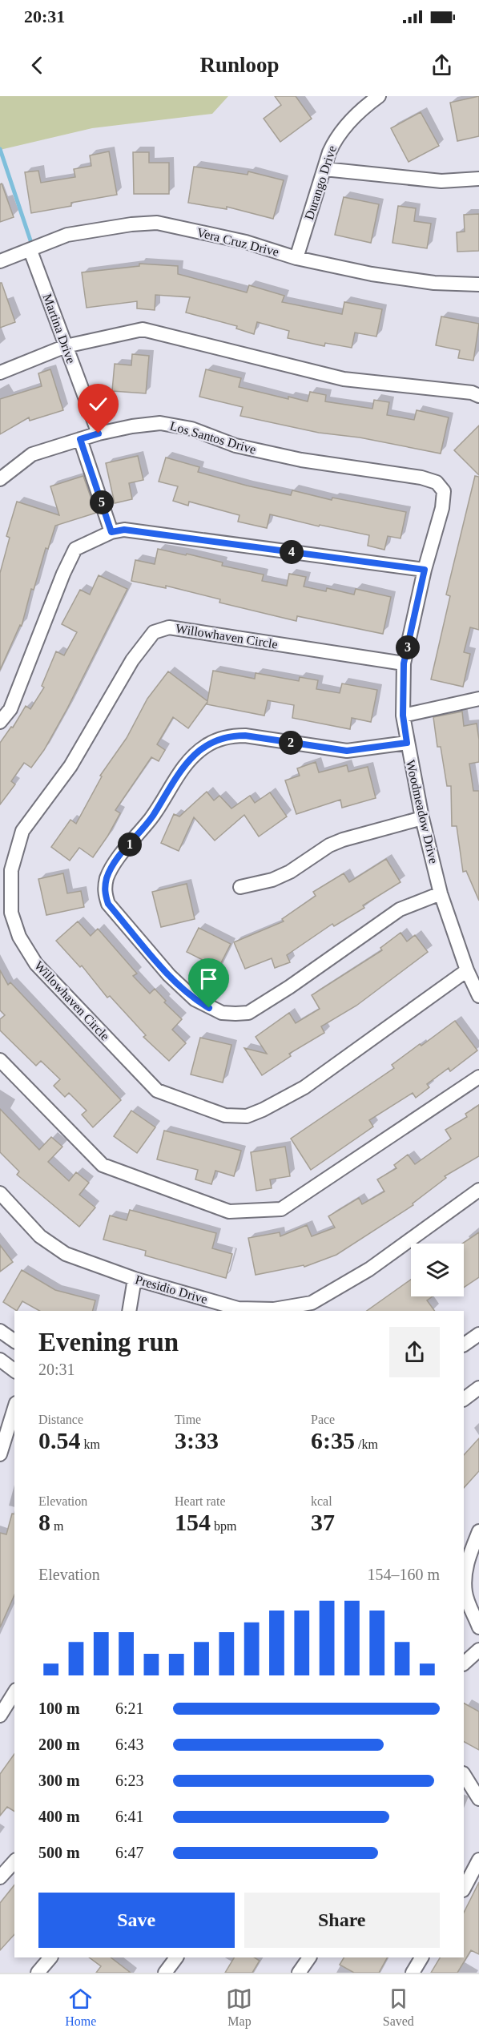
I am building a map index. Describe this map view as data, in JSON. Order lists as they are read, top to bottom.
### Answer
{
  "streets": {
    "street": [
      "Durango Drive",
      "Vera Cruz Drive",
      "Martina Drive",
      "Los Santos Drive",
      "Willowhaven Circle",
      "Woodmeadow Drive",
      "Presidio Drive"
    ]
  },
  "crossings": [
    ["Durango Drive", "Vera Cruz Drive"],
    ["Vera Cruz Drive", "Martina Drive"],
    ["Martina Drive", "Los Santos Drive"],
    ["Los Santos Drive", "Woodmeadow Drive"],
    ["Willowhaven Circle", "Woodmeadow Drive"]
  ],
  "page": {
    "status": "20:31",
    "header": "Runloop",
    "pins": [
      "5",
      "4",
      "3",
      "2",
      "1"
    ],
    "heading": ["Evening run", "20:31"],
    "stats": [
      ["Distance", "0.54 km"],
      ["Time", "3:33"],
      ["Pace", "6:35 /km"],
      ["Elevation", "8 m"],
      ["Heart rate", "154 bpm"],
      ["kcal", "37"]
    ],
    "chart": ["Elevation", "154–160 m"],
    "list": [
      {
        "name": "100 m",
        "note": "6:21"
      },
      {
        "name": "200 m",
        "note": "6:43"
      },
      {
        "name": "300 m",
        "note": "6:23"
      },
      {
        "name": "400 m",
        "note": "6:41"
      },
      {
        "name": "500 m",
        "note": "6:47"
      }
    ],
    "buttons": ["Save", "Share"],
    "tabs": ["Home", "Map", "Saved"]
  }
}
